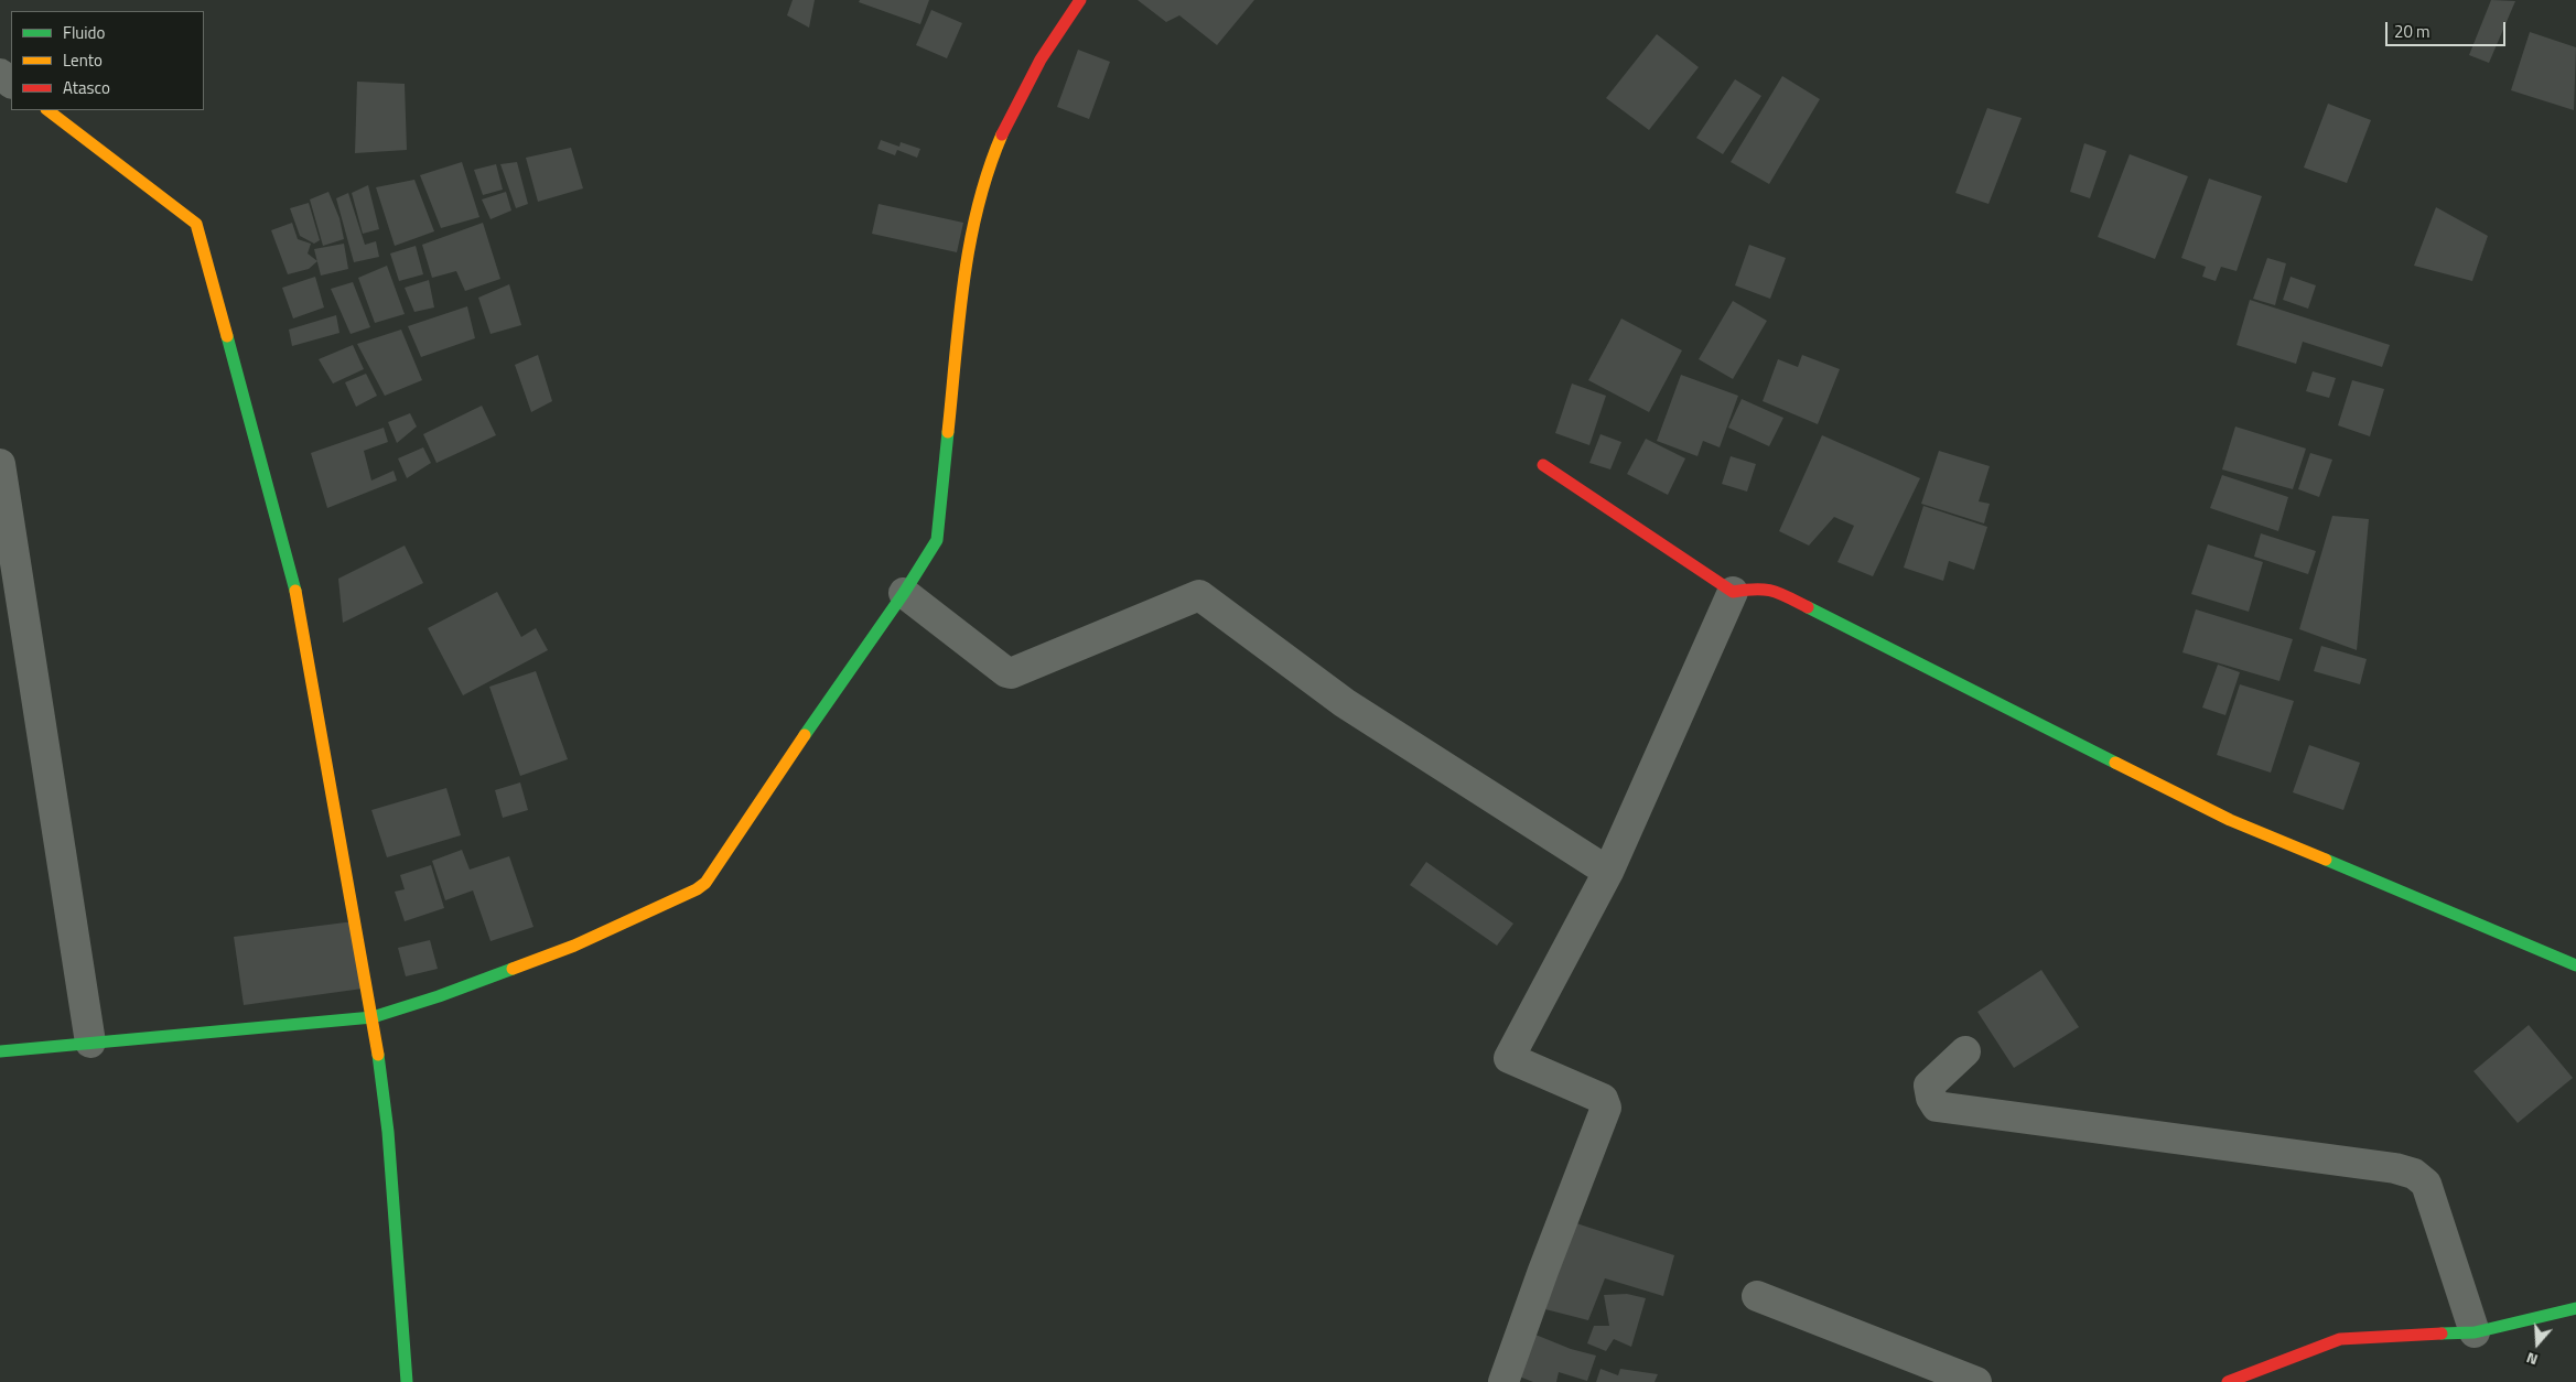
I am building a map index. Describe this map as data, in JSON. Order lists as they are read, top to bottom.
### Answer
{
  "legend": ["Fluido", "Lento", "Atasco"],
  "scale_bar": "20 m",
  "north": "bottom"
}
